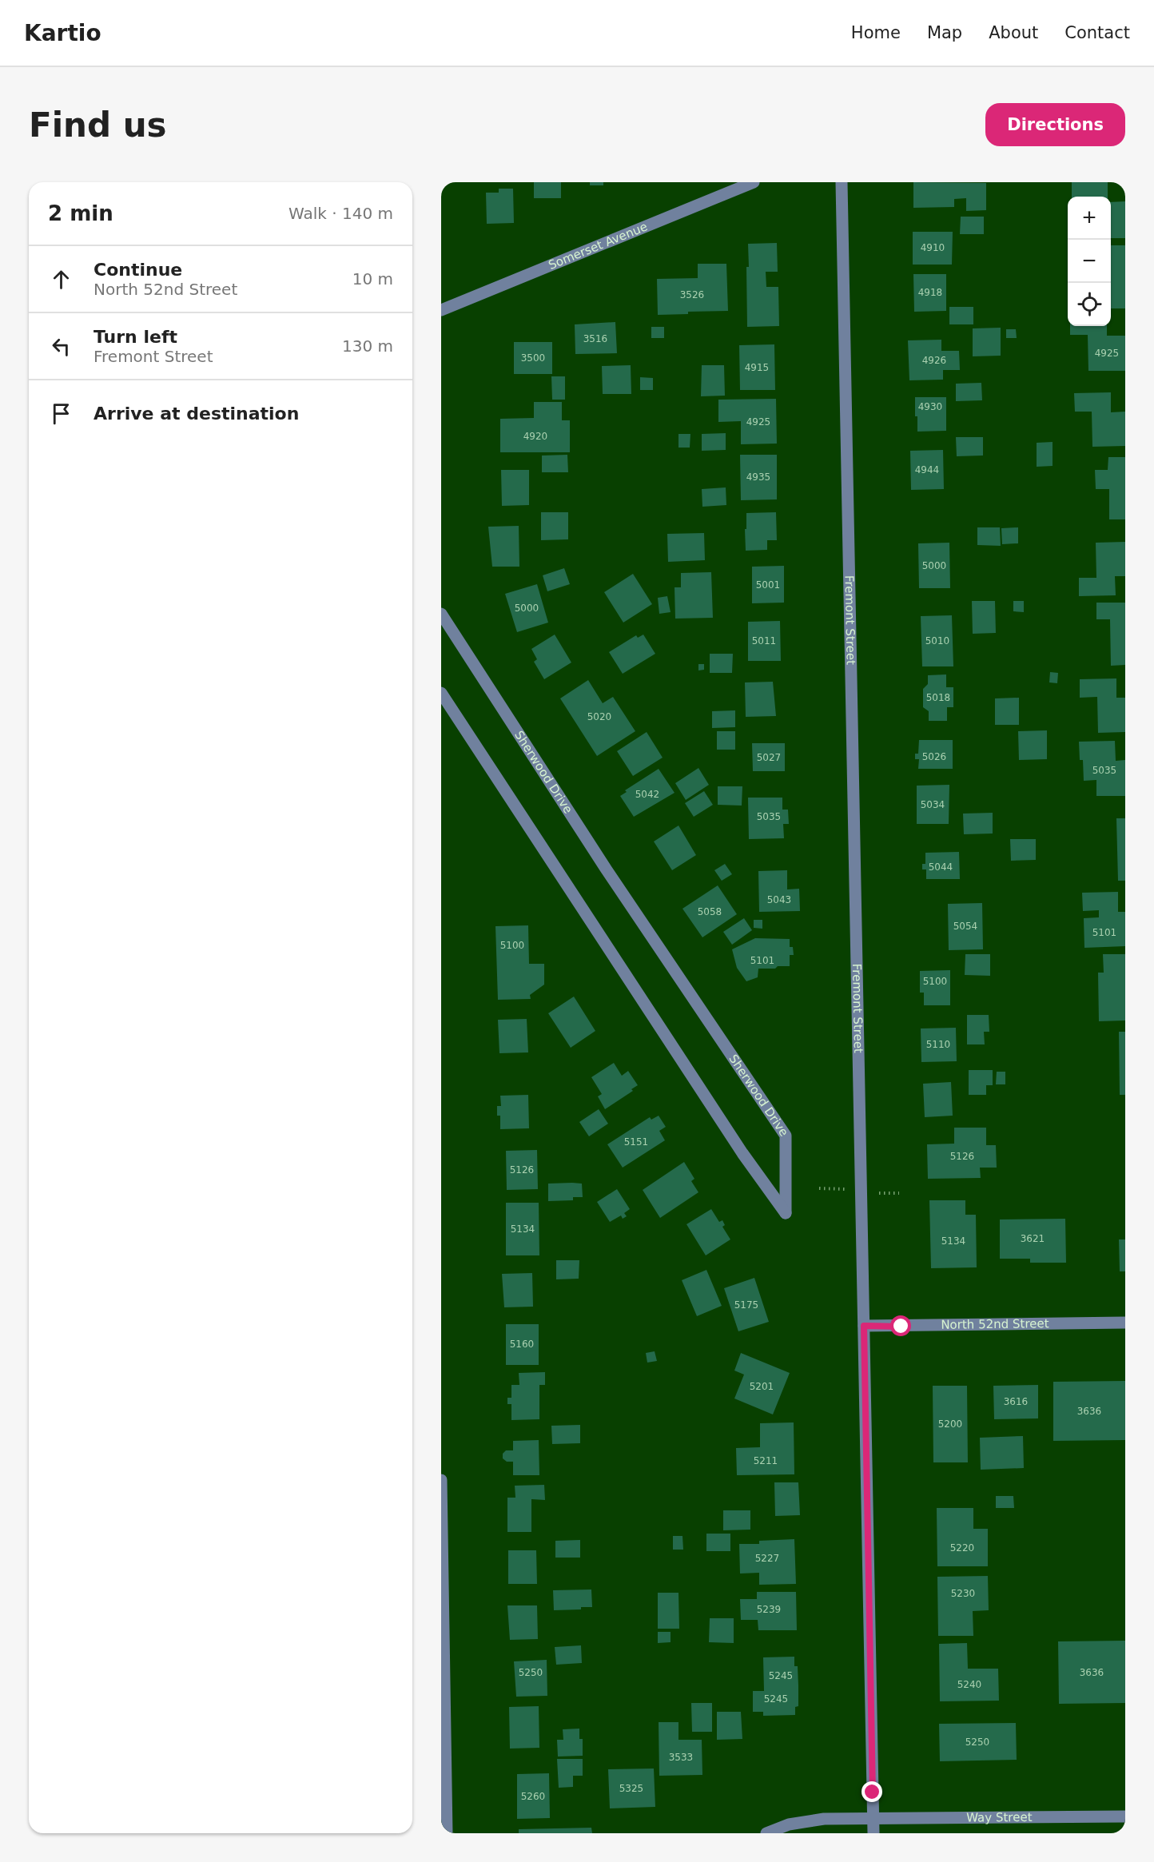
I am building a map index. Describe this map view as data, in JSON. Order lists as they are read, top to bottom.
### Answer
{
  "streets": {
    "street": [
      "Somerset Avenue",
      "Fremont Street",
      "Sherwood Drive",
      "North 52nd Street",
      "Way Street"
    ]
  },
  "crossings": [
    ["Fremont Street", "North 52nd Street"],
    ["Fremont Street", "Way Street"]
  ],
  "house_numbers": [
    "4910",
    "4918",
    "3526",
    "3516",
    "4925",
    "3500",
    "4926",
    "4915",
    "4930",
    "4925",
    "4920",
    "4944",
    "4935",
    "5000",
    "5001",
    "5000",
    "5011",
    "5010",
    "5018",
    "5020",
    "5026",
    "5027",
    "5035",
    "5042",
    "5034",
    "5035",
    "5044",
    "5043",
    "5058",
    "5054",
    "5101",
    "5100",
    "5101",
    "5100",
    "5110",
    "5151",
    "5126",
    "5126",
    "5134",
    "3621",
    "5134",
    "5175",
    "5160",
    "5201",
    "3616",
    "3636",
    "5200",
    "5211",
    "5220",
    "5227",
    "5230",
    "5239",
    "5250",
    "3636",
    "5245",
    "5240",
    "5245",
    "5250",
    "3533",
    "5325",
    "5260"
  ],
  "page": {
    "header": "Kartio",
    "nav": [
      "Home",
      "Map",
      "About",
      "Contact"
    ],
    "buttons": "Directions",
    "title": "Find us",
    "heading": ["2 min", "Walk · 140 m"],
    "map_buttons": ["+", "−"],
    "list": [
      ["Continue", "North 52nd Street", "10 m"],
      ["Turn left", "Fremont Street", "130 m"],
      "Arrive at destination"
    ]
  }
}
